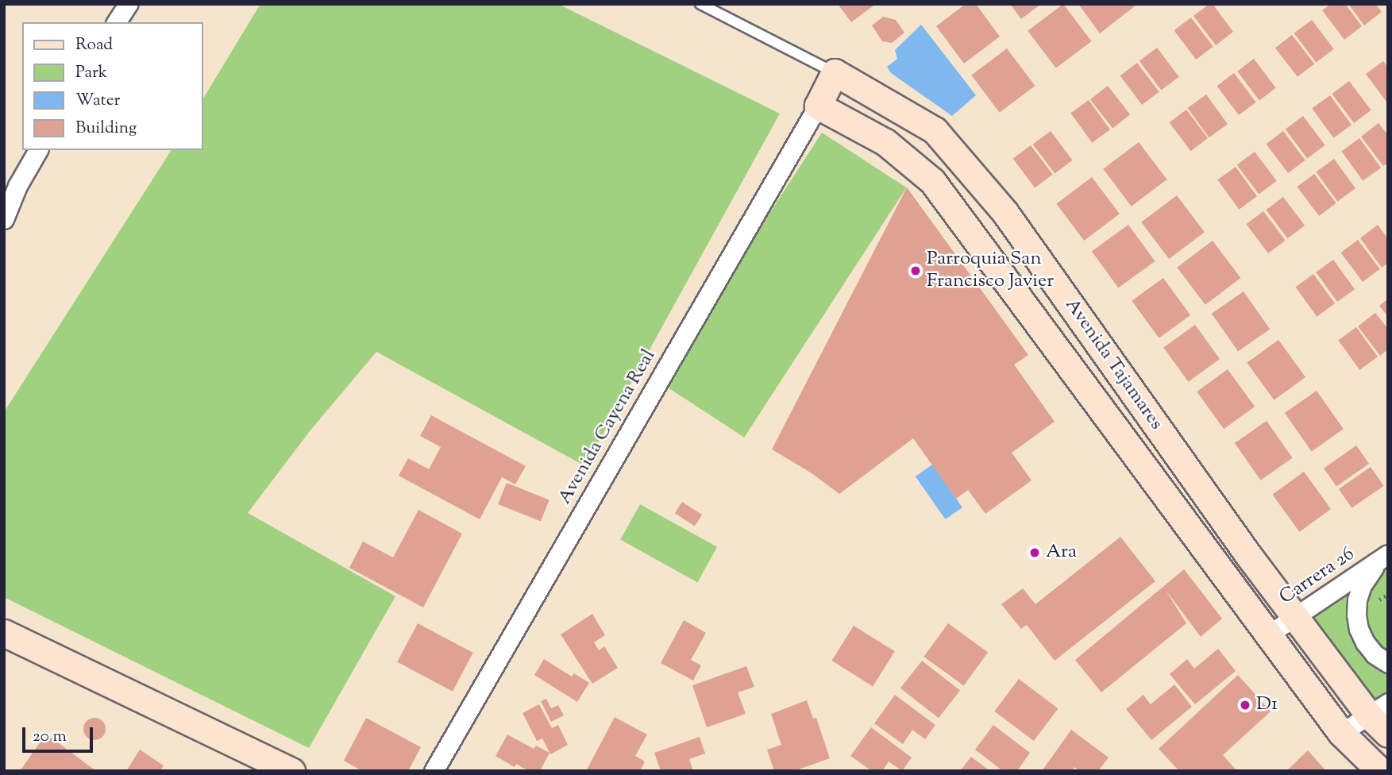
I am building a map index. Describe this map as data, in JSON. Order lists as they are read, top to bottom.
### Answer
{
  "streets": {
    "street": ["Avenida Tajamares", "Avenida Cayena Real", "Carrera 26"]
  },
  "crossings": [
    ["Avenida Tajamares", "Avenida Cayena Real"],
    ["Avenida Tajamares", "Carrera 26"]
  ],
  "places": ["Parroquia San Francisco Javier", "Ara", "D1"],
  "legend": [
    "Road",
    "Park",
    "Water",
    "Building"
  ],
  "scale_bar": "20 m"
}
